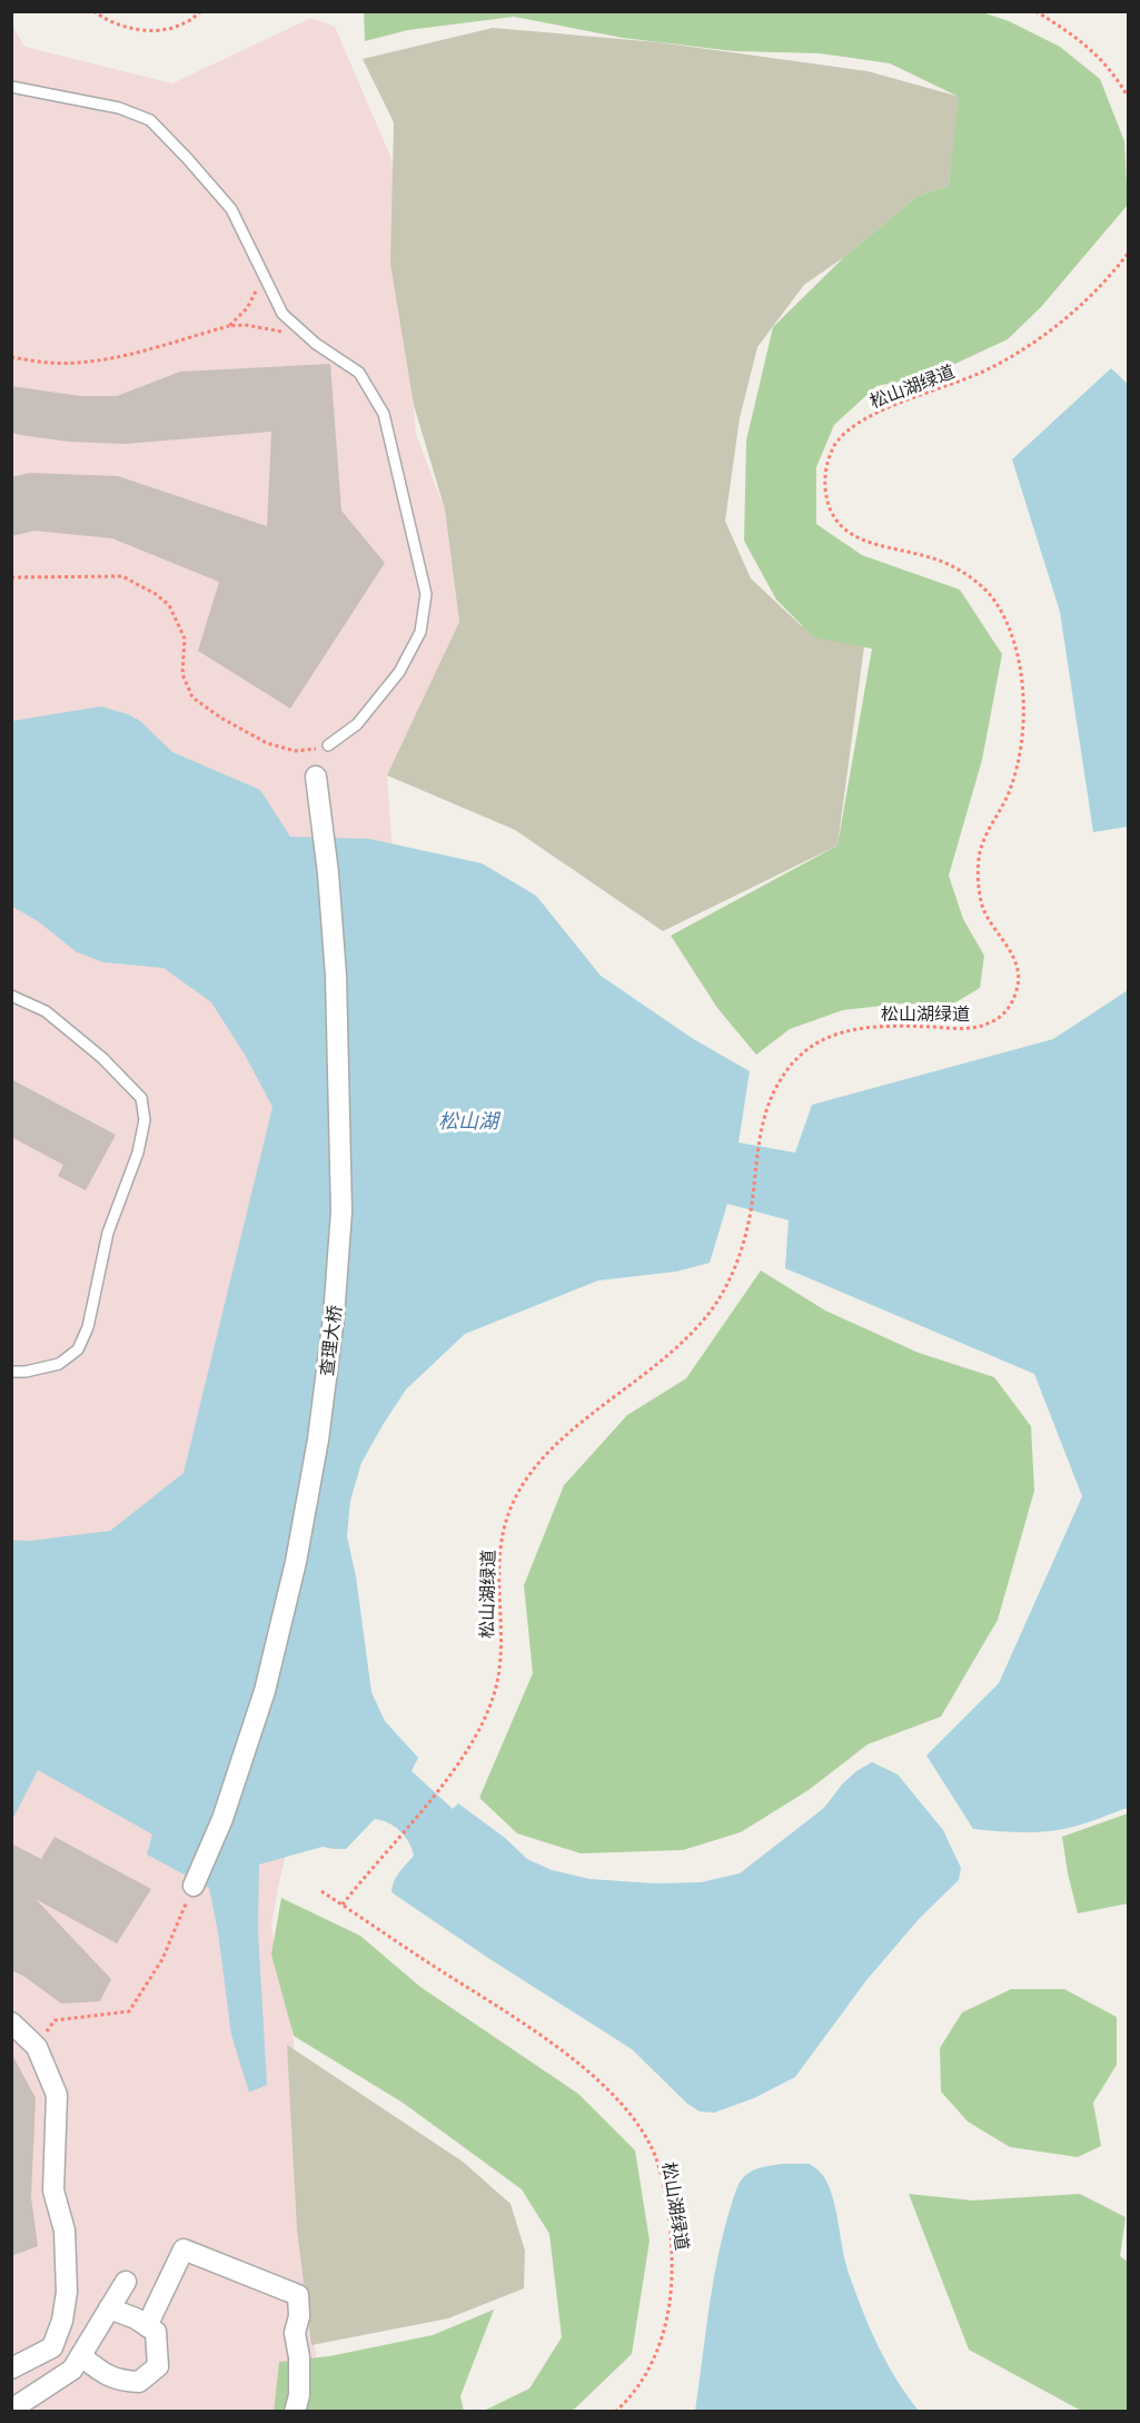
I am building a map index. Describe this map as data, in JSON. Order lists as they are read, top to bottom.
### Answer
{
  "streets": {
    "street": ["查理大桥"],
    "path": ["松山湖绿道"]
  },
  "water": ["松山湖"]
}
